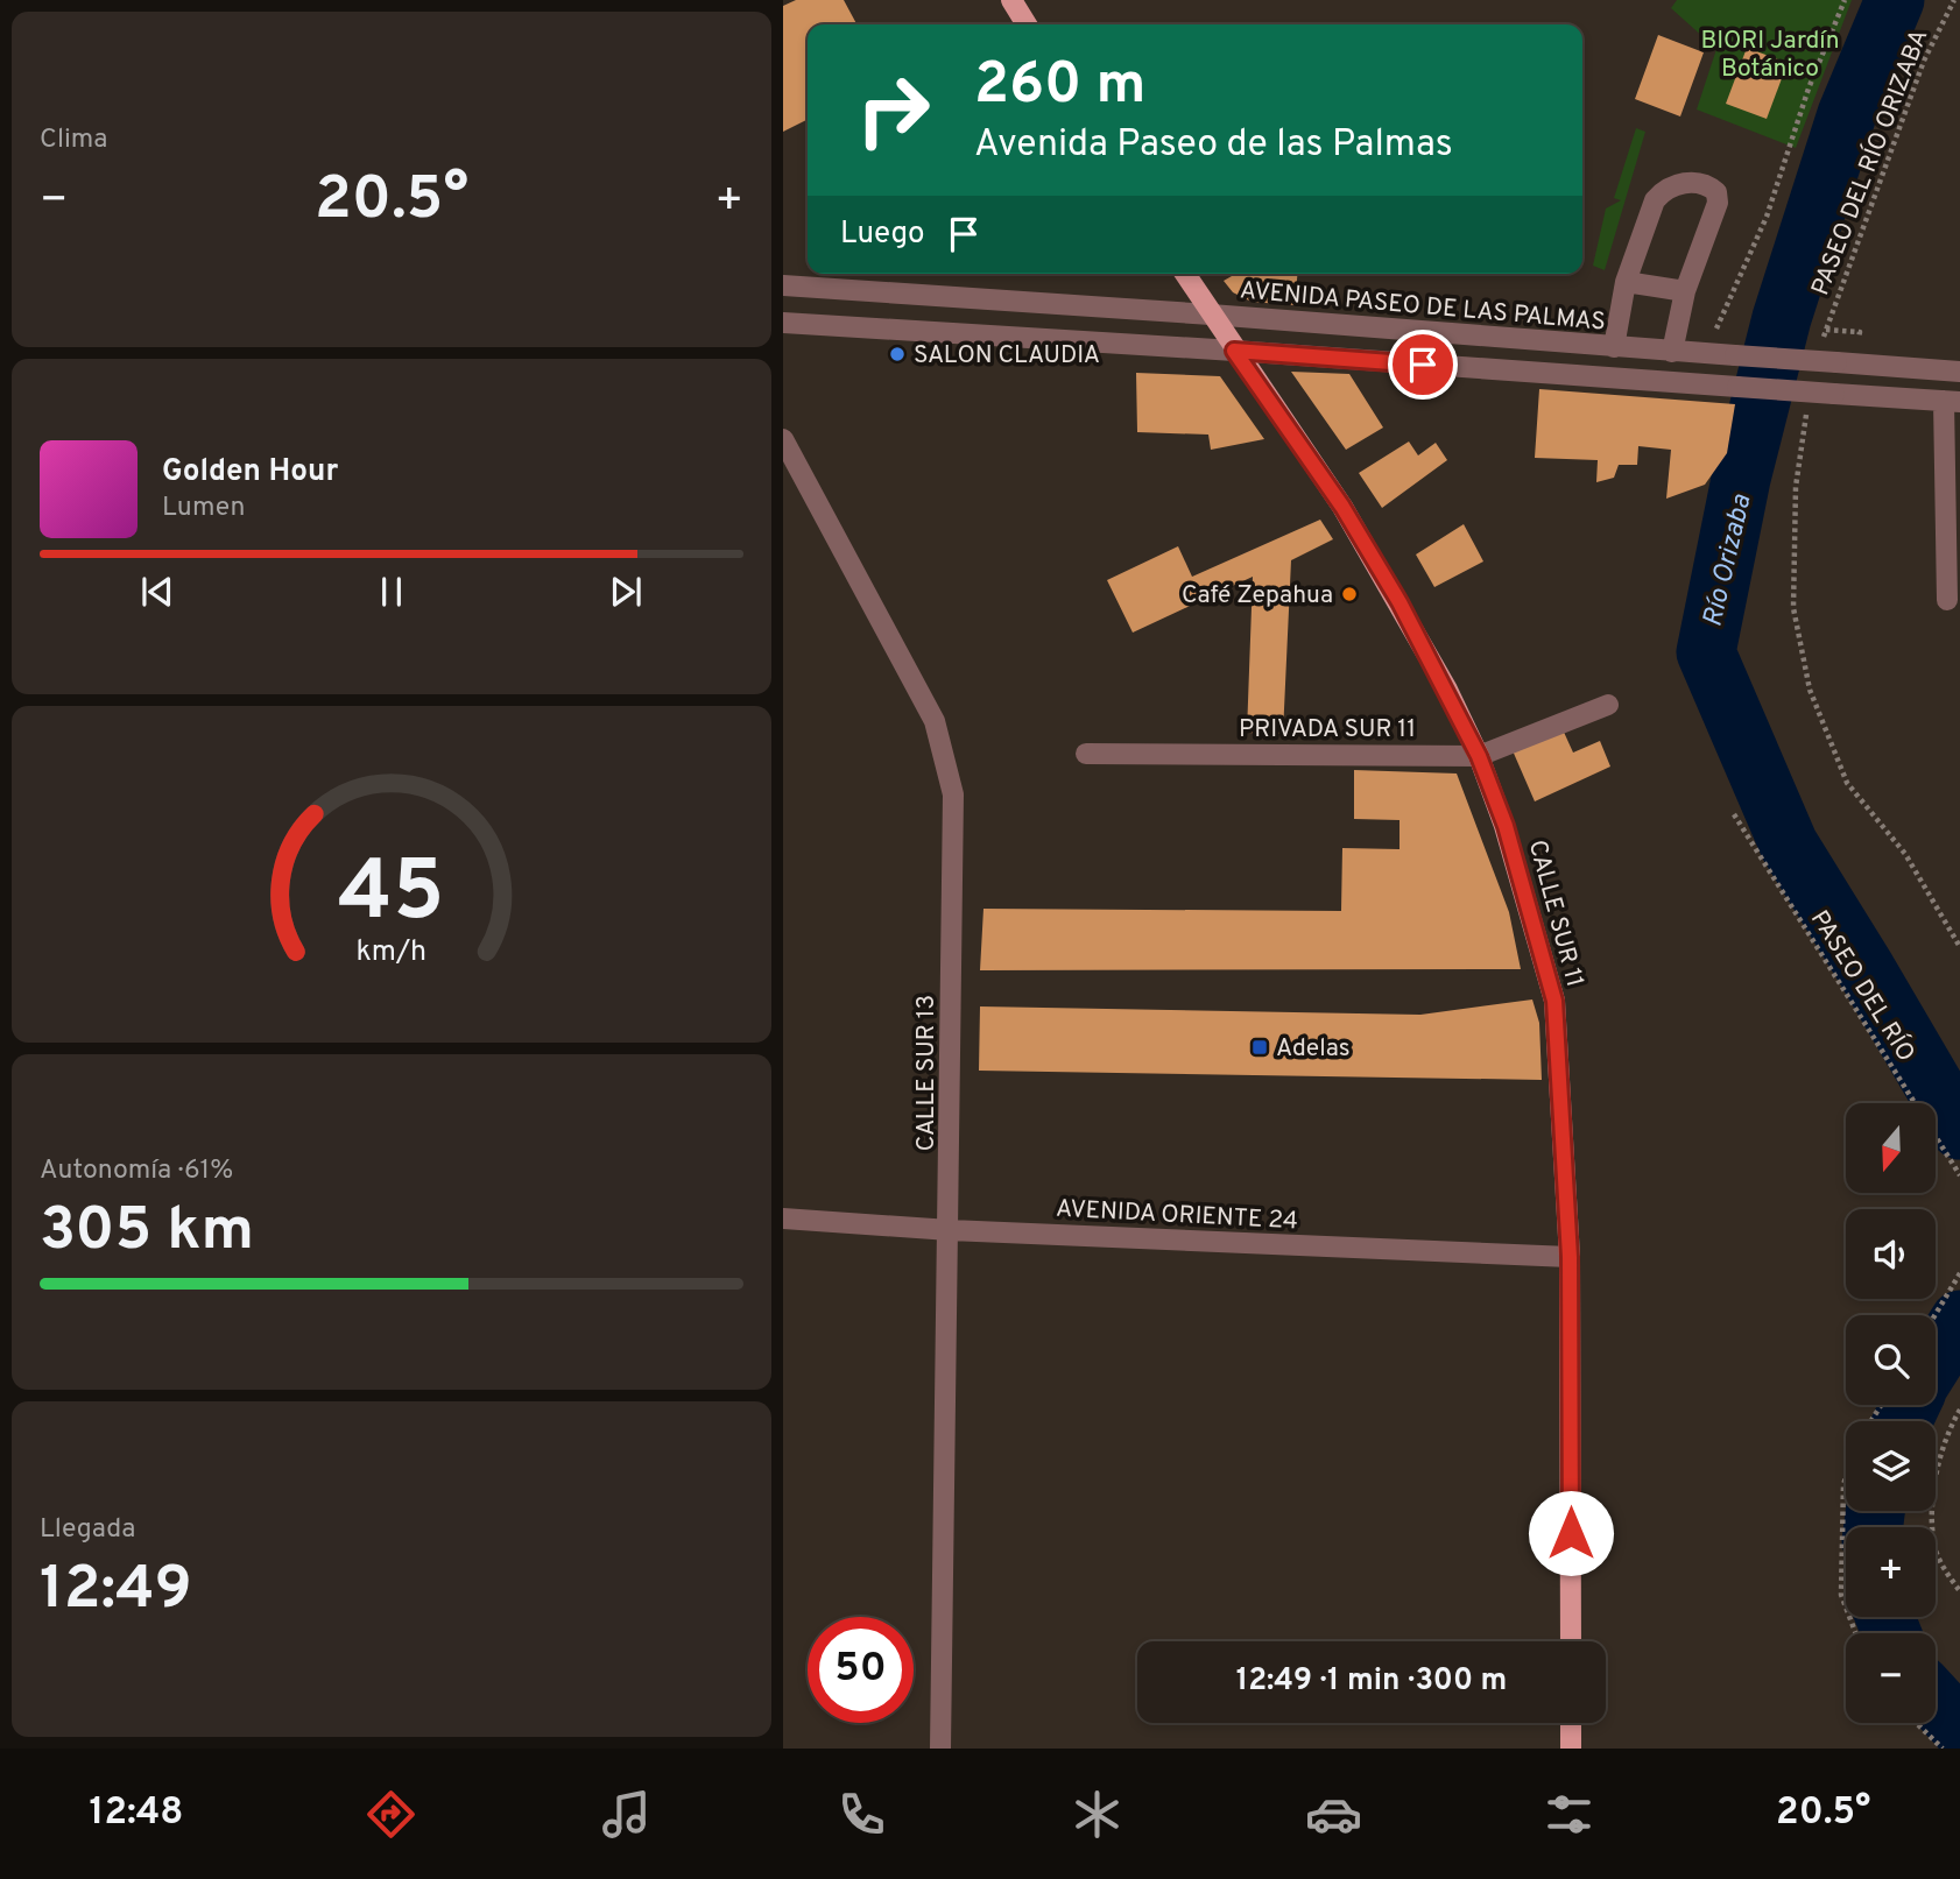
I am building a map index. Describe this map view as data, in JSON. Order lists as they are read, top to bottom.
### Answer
{
  "streets": {
    "main road": ["CALLE SUR 11"],
    "street": [
      "AVENIDA PASEO DE LAS PALMAS",
      "PRIVADA SUR 11",
      "CALLE SUR 13",
      "AVENIDA ORIENTE 24"
    ],
    "path": ["PASEO DEL RÍO ORIZABA", "PASEO DEL RÍO"]
  },
  "crossings": [
    ["AVENIDA PASEO DE LAS PALMAS", "CALLE SUR 11"],
    ["PRIVADA SUR 11", "CALLE SUR 11"],
    ["CALLE SUR 11", "AVENIDA ORIENTE 24"],
    ["CALLE SUR 13", "AVENIDA ORIENTE 24"]
  ],
  "water": ["Río Orizaba"],
  "parks": ["BIORI Jardín Botánico"],
  "places": {
    "other": ["SALON CLAUDIA", "Café Zepahua"],
    "transit": ["Adelas"]
  },
  "north": "bottom",
  "page": {
    "tile": [
      "Clima",
      ["Autonomía · 61%", "305 km"],
      ["Llegada", "12:49"]
    ],
    "turn": ["260 m", "Avenida Paseo de las Palmas"],
    "heat": ["−", "20.5°", "+"],
    "then": "Luego",
    "song": ["Golden Hour", "Lumen"],
    "map_buttons": ["+", "−"],
    "limit": "50",
    "trip": "12:49 · 1 min · 300 m",
    "tabs": ["12:48", "20.5°"],
    "gauge": ["45", "km/h"]
  }
}
